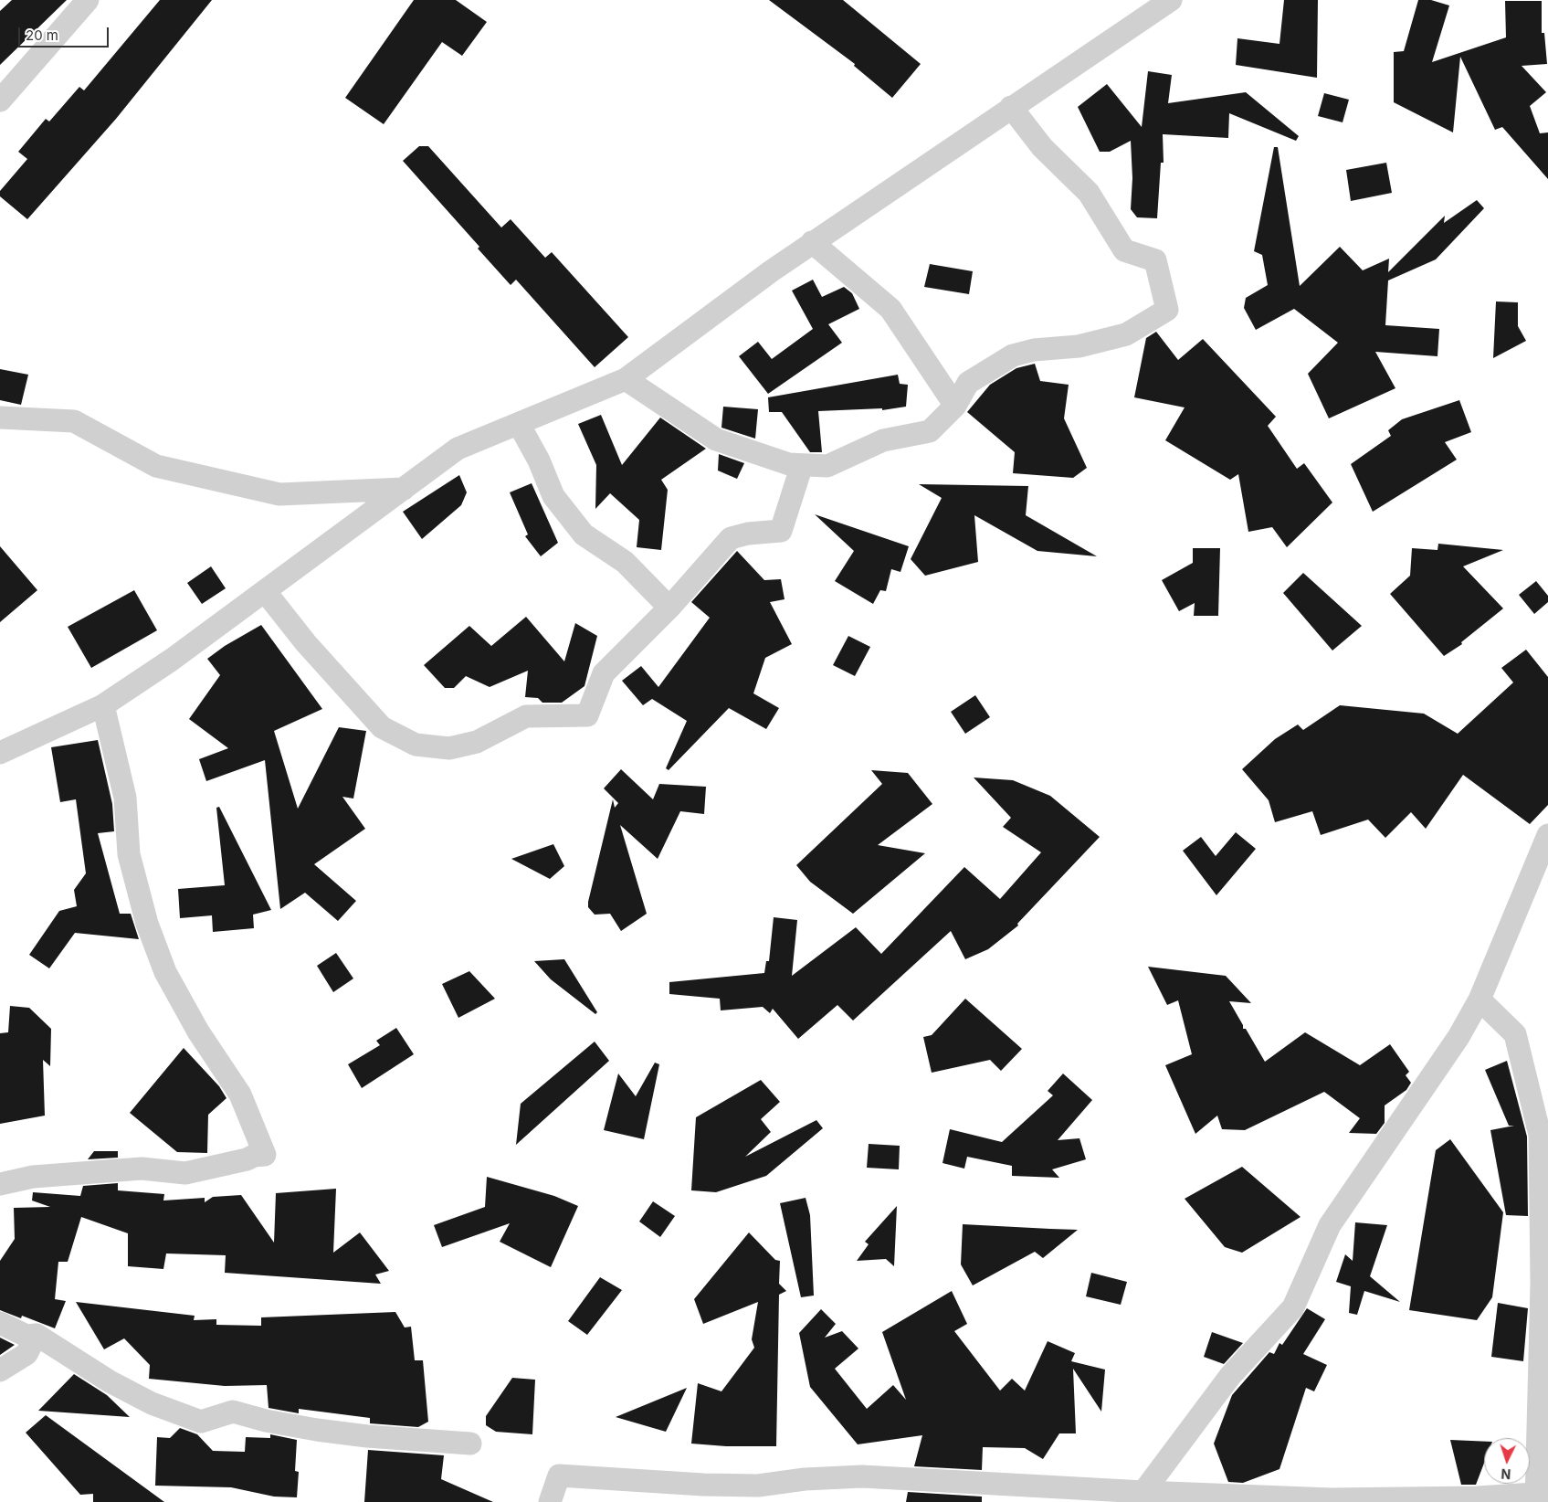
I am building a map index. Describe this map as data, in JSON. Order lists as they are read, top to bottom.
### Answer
{
  "scale_bar": "20 m",
  "north": "bottom"
}
